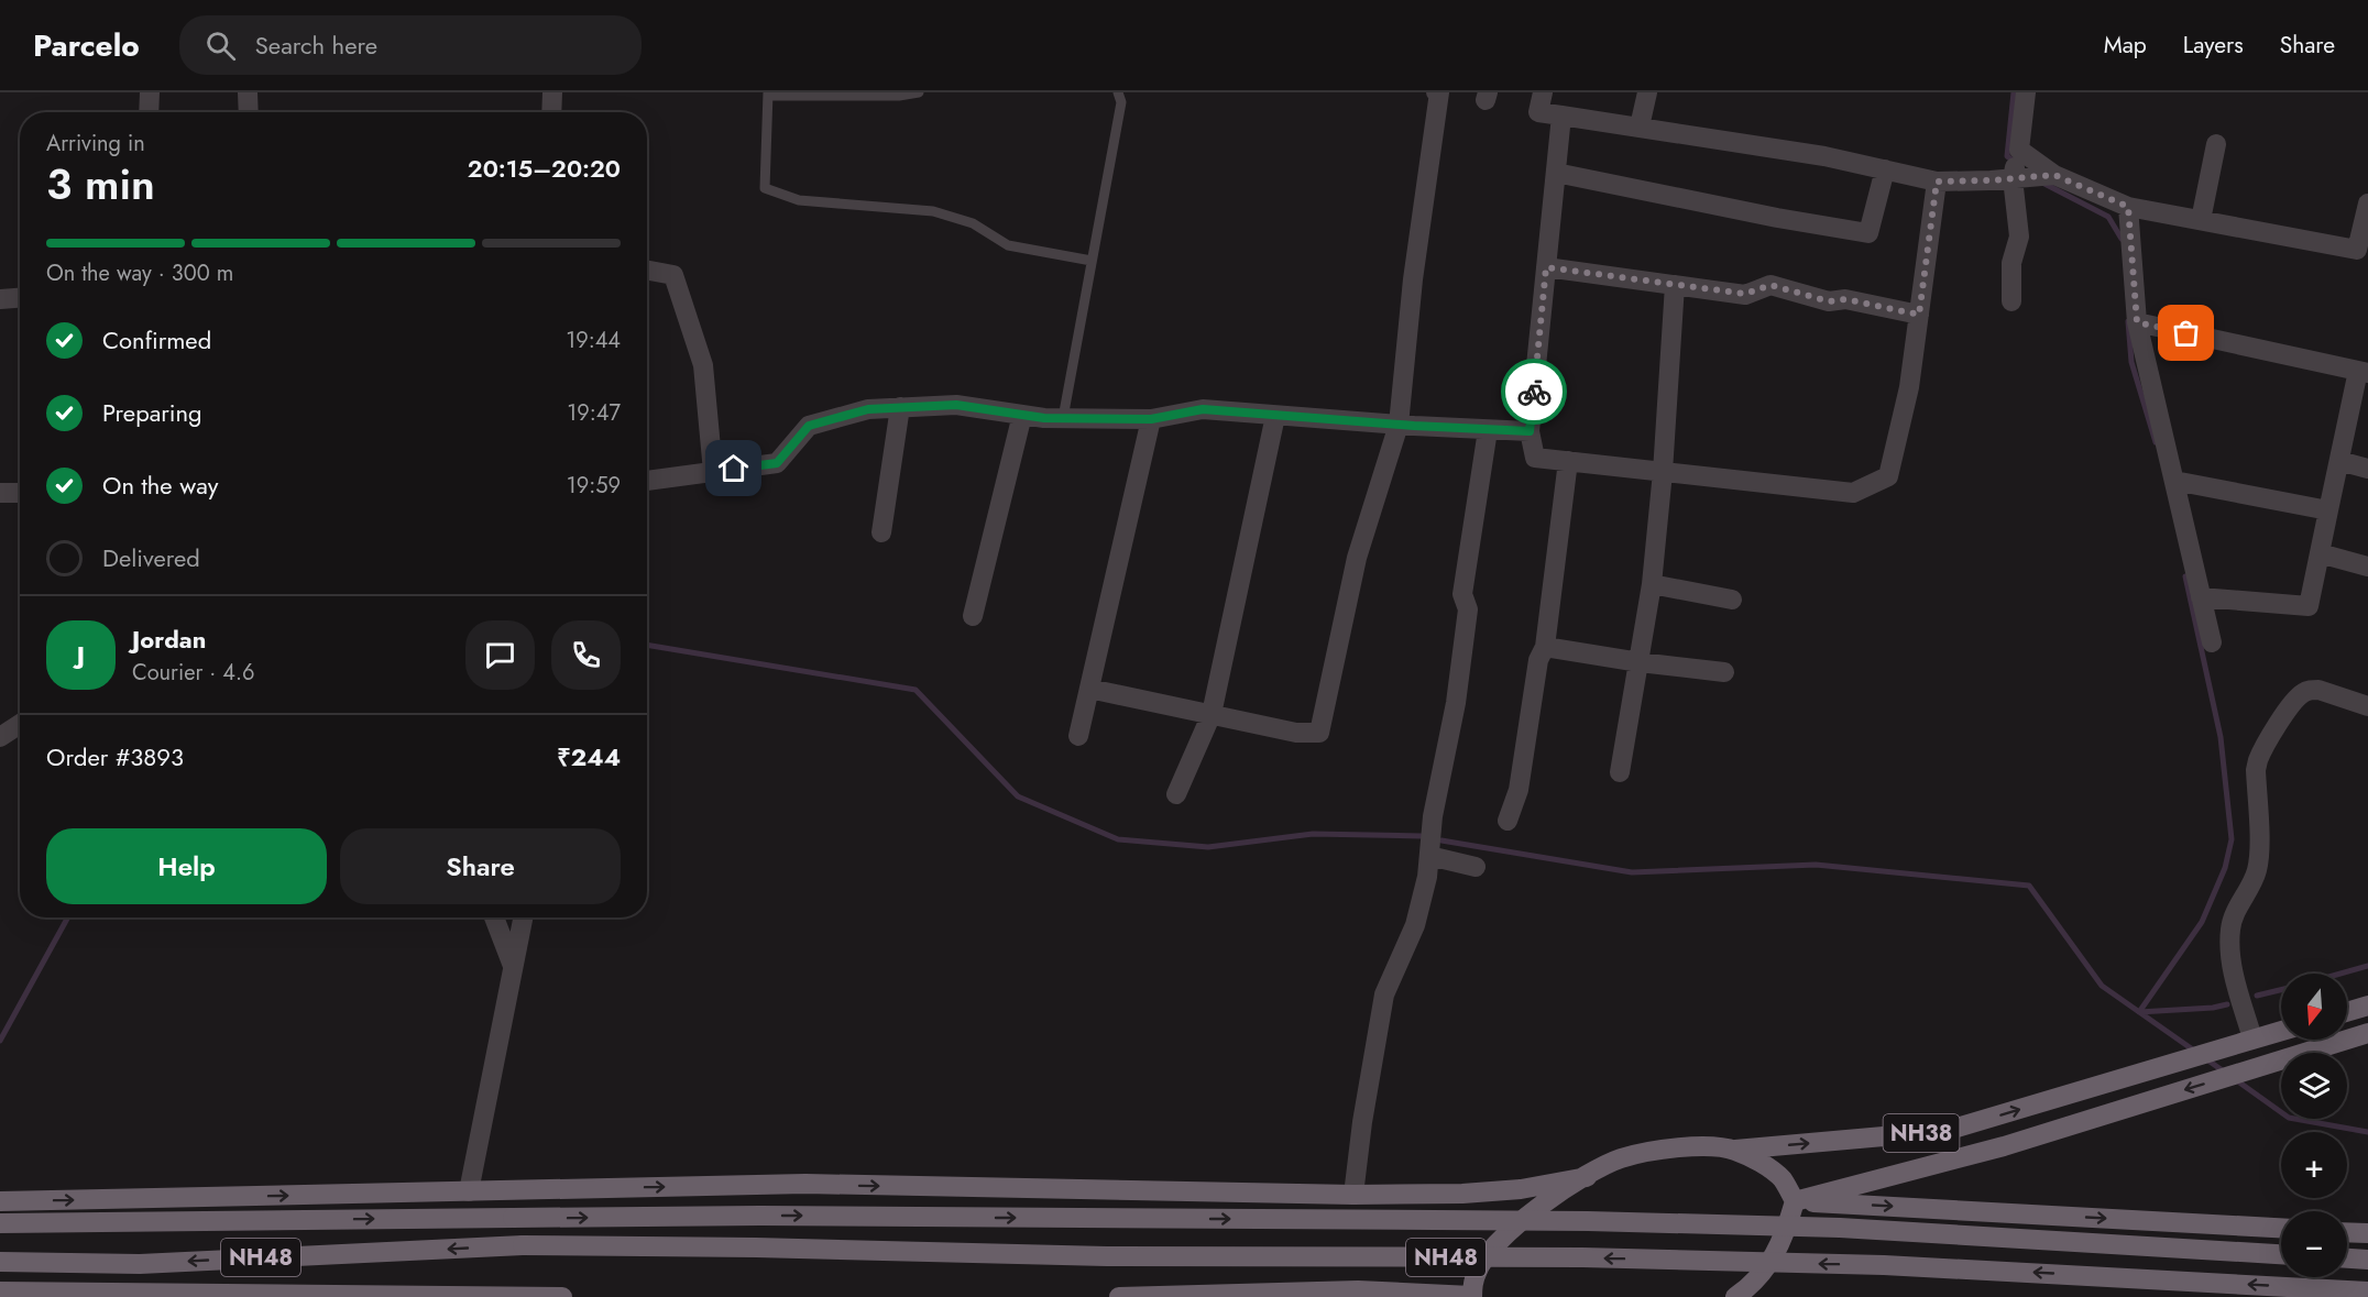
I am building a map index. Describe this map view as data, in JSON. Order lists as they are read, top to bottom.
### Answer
{
  "streets": {
    "highway": ["NH38", "NH48"]
  },
  "north": "bottom",
  "page": {
    "header": "Parcelo",
    "search": "Search here",
    "nav": ["Map", "Layers", "Share"],
    "heading": ["3 min", "Arriving in", "20:15–20:20"],
    "panel": [
      "Jordan",
      "Courier · 4.6",
      "Order #3893",
      "₹244"
    ],
    "bar": "On the way · 300 m",
    "list": [
      ["Confirmed", "19:44"],
      ["Preparing", "19:47"],
      ["On the way", "19:59"],
      "Delivered"
    ],
    "round": "J",
    "buttons": ["Help", "Share"],
    "map_buttons": ["+", "−"]
  }
}
